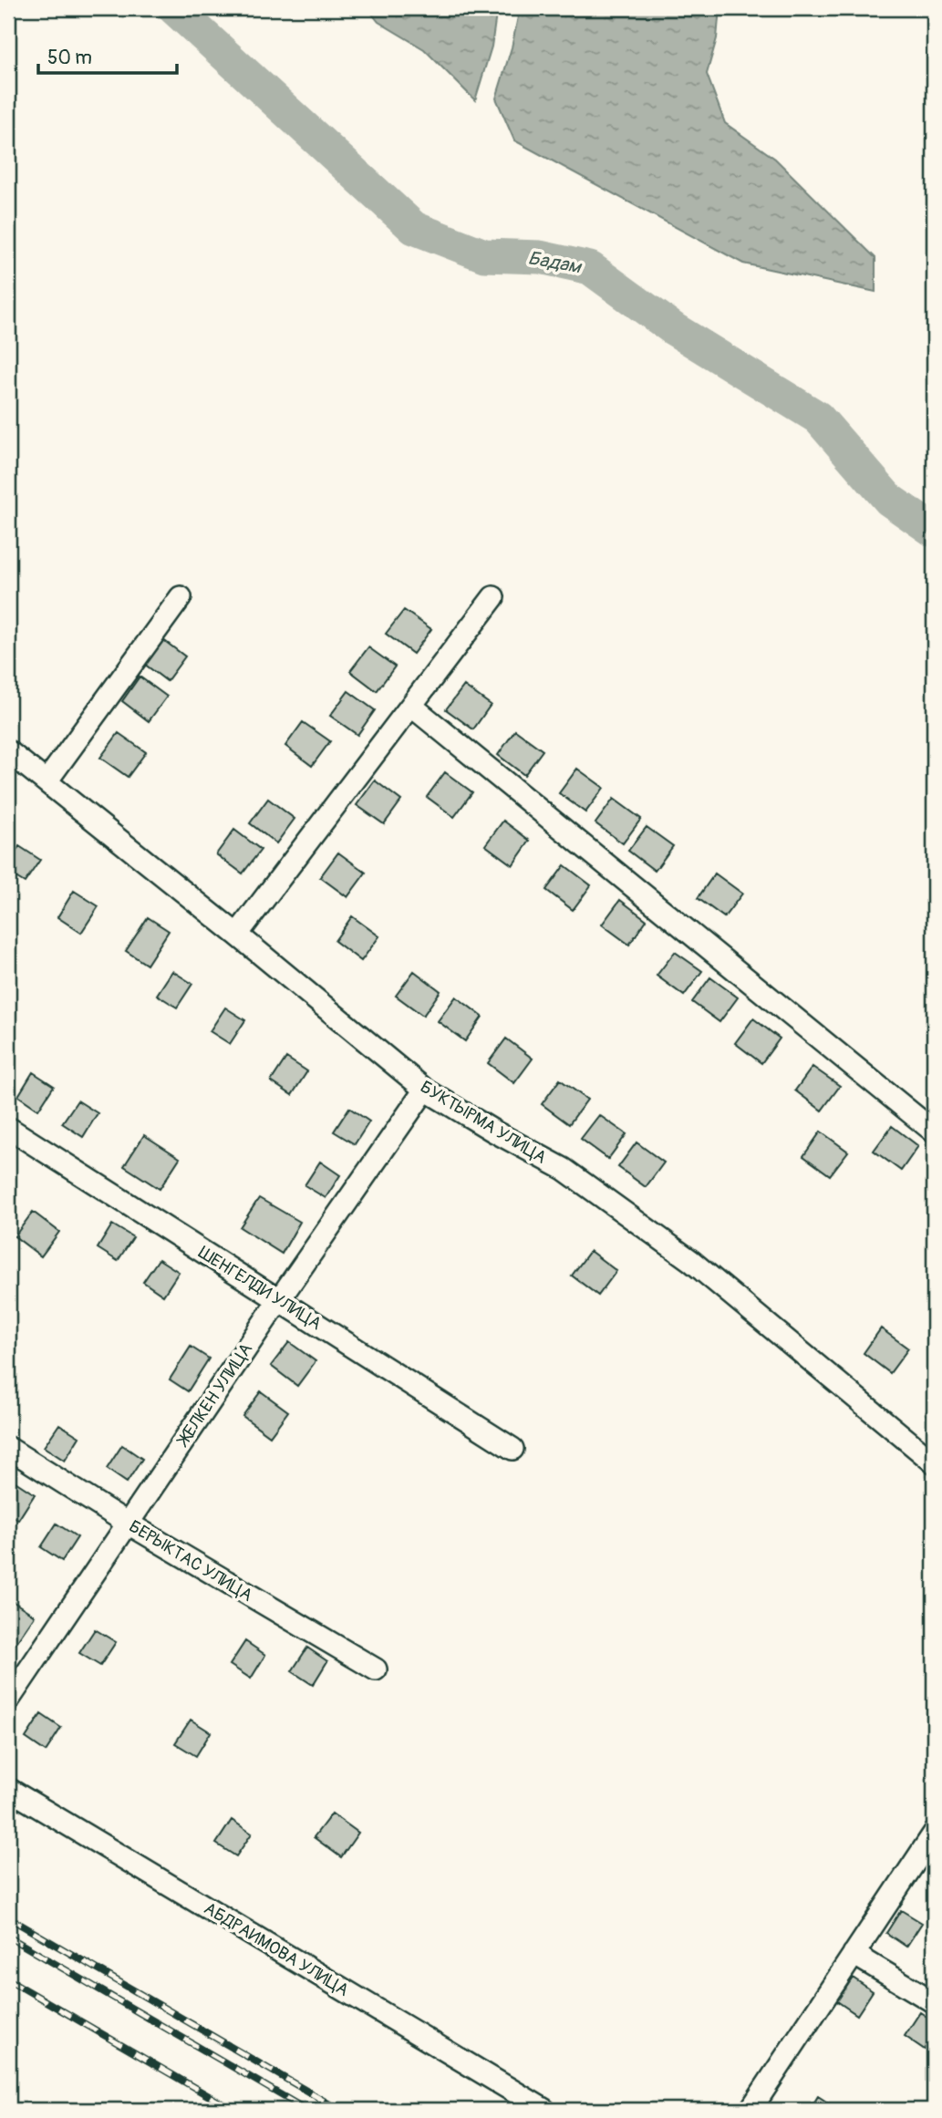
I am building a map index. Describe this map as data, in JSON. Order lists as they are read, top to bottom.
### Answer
{
  "streets": {
    "street": [
      "БУКТЫРМА УЛИЦА",
      "ШЕНГЕЛДИ УЛИЦА",
      "ЖЕЛКЕН УЛИЦА",
      "БЕРЫКТАС УЛИЦА",
      "АБДРАИМОВА УЛИЦА"
    ]
  },
  "crossings": [
    ["БУКТЫРМА УЛИЦА", "ЖЕЛКЕН УЛИЦА"],
    ["ШЕНГЕЛДИ УЛИЦА", "ЖЕЛКЕН УЛИЦА"],
    ["ЖЕЛКЕН УЛИЦА", "БЕРЫКТАС УЛИЦА"]
  ],
  "water": ["Бадам"],
  "scale_bar": "50 m"
}
